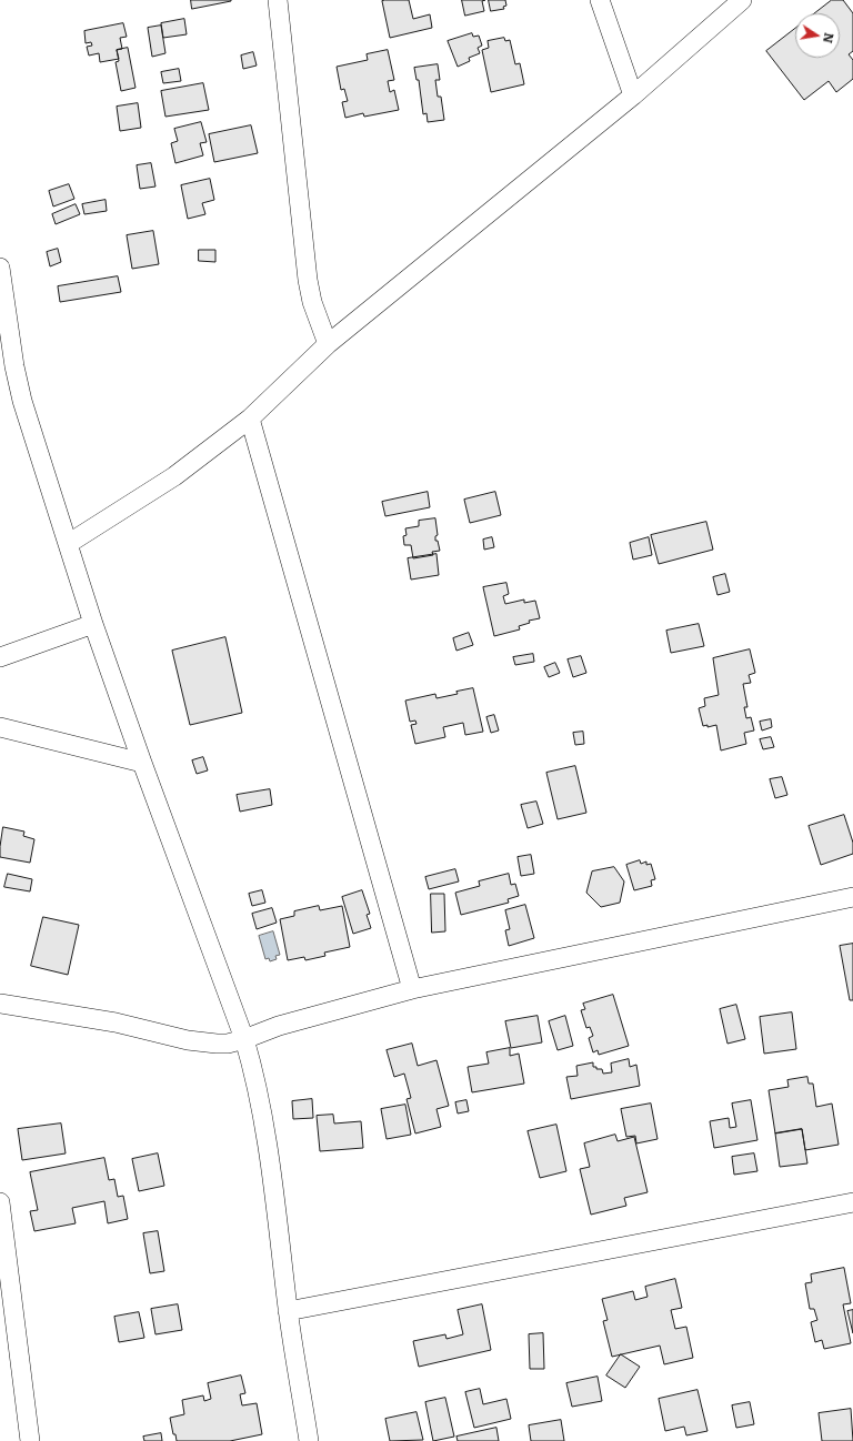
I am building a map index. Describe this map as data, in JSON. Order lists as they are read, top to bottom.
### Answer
{
  "north": "right"
}
